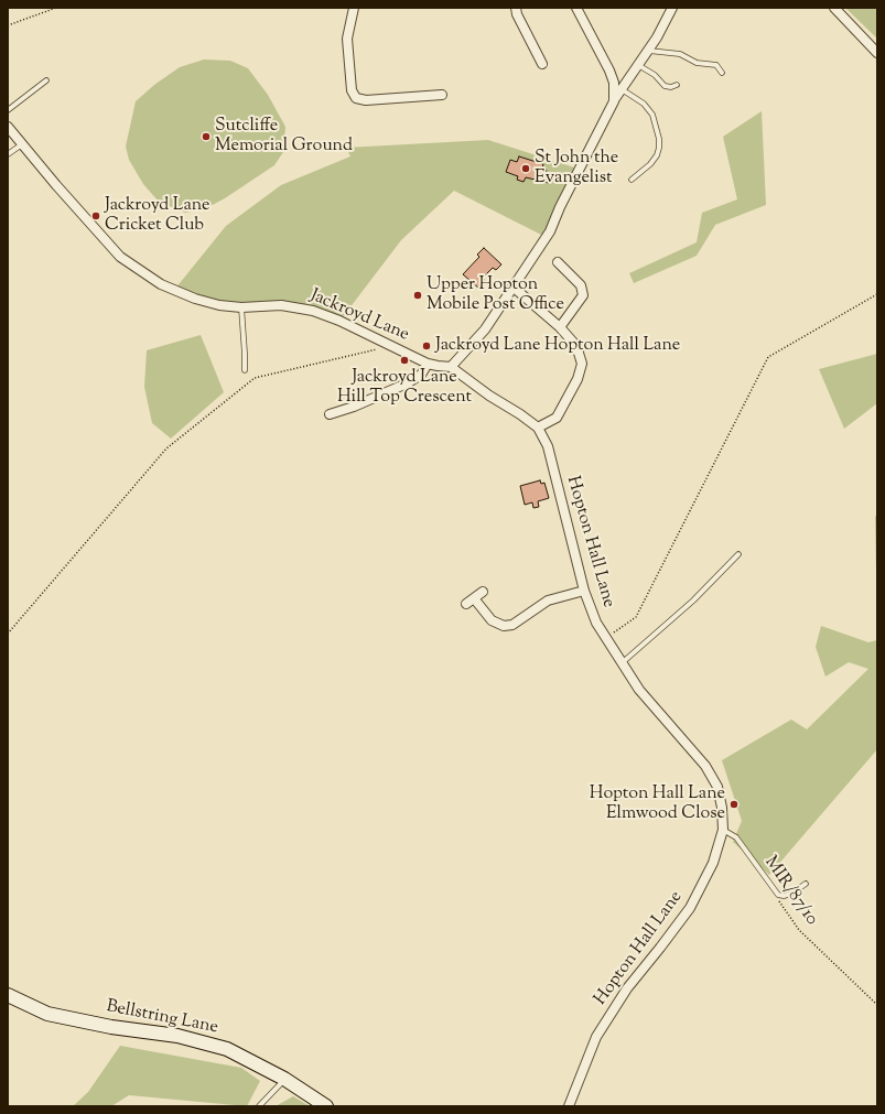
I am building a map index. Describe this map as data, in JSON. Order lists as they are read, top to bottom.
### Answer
{
  "streets": {
    "main road": ["Bellstring Lane"],
    "street": ["Jackroyd Lane", "Hopton Hall Lane"],
    "lane": ["MIR/87/10"]
  },
  "crossings": [
    ["Jackroyd Lane", "Hopton Hall Lane"],
    ["Hopton Hall Lane", "MIR/87/10"]
  ],
  "places": [
    "Sutcliffe Memorial Ground",
    "St John the Evangelist",
    "Jackroyd Lane Cricket Club",
    "Upper Hopton Mobile Post Office",
    "Jackroyd Lane Hopton Hall Lane",
    "Jackroyd Lane Hill Top Crescent",
    "Hopton Hall Lane Elmwood Close"
  ]
}
